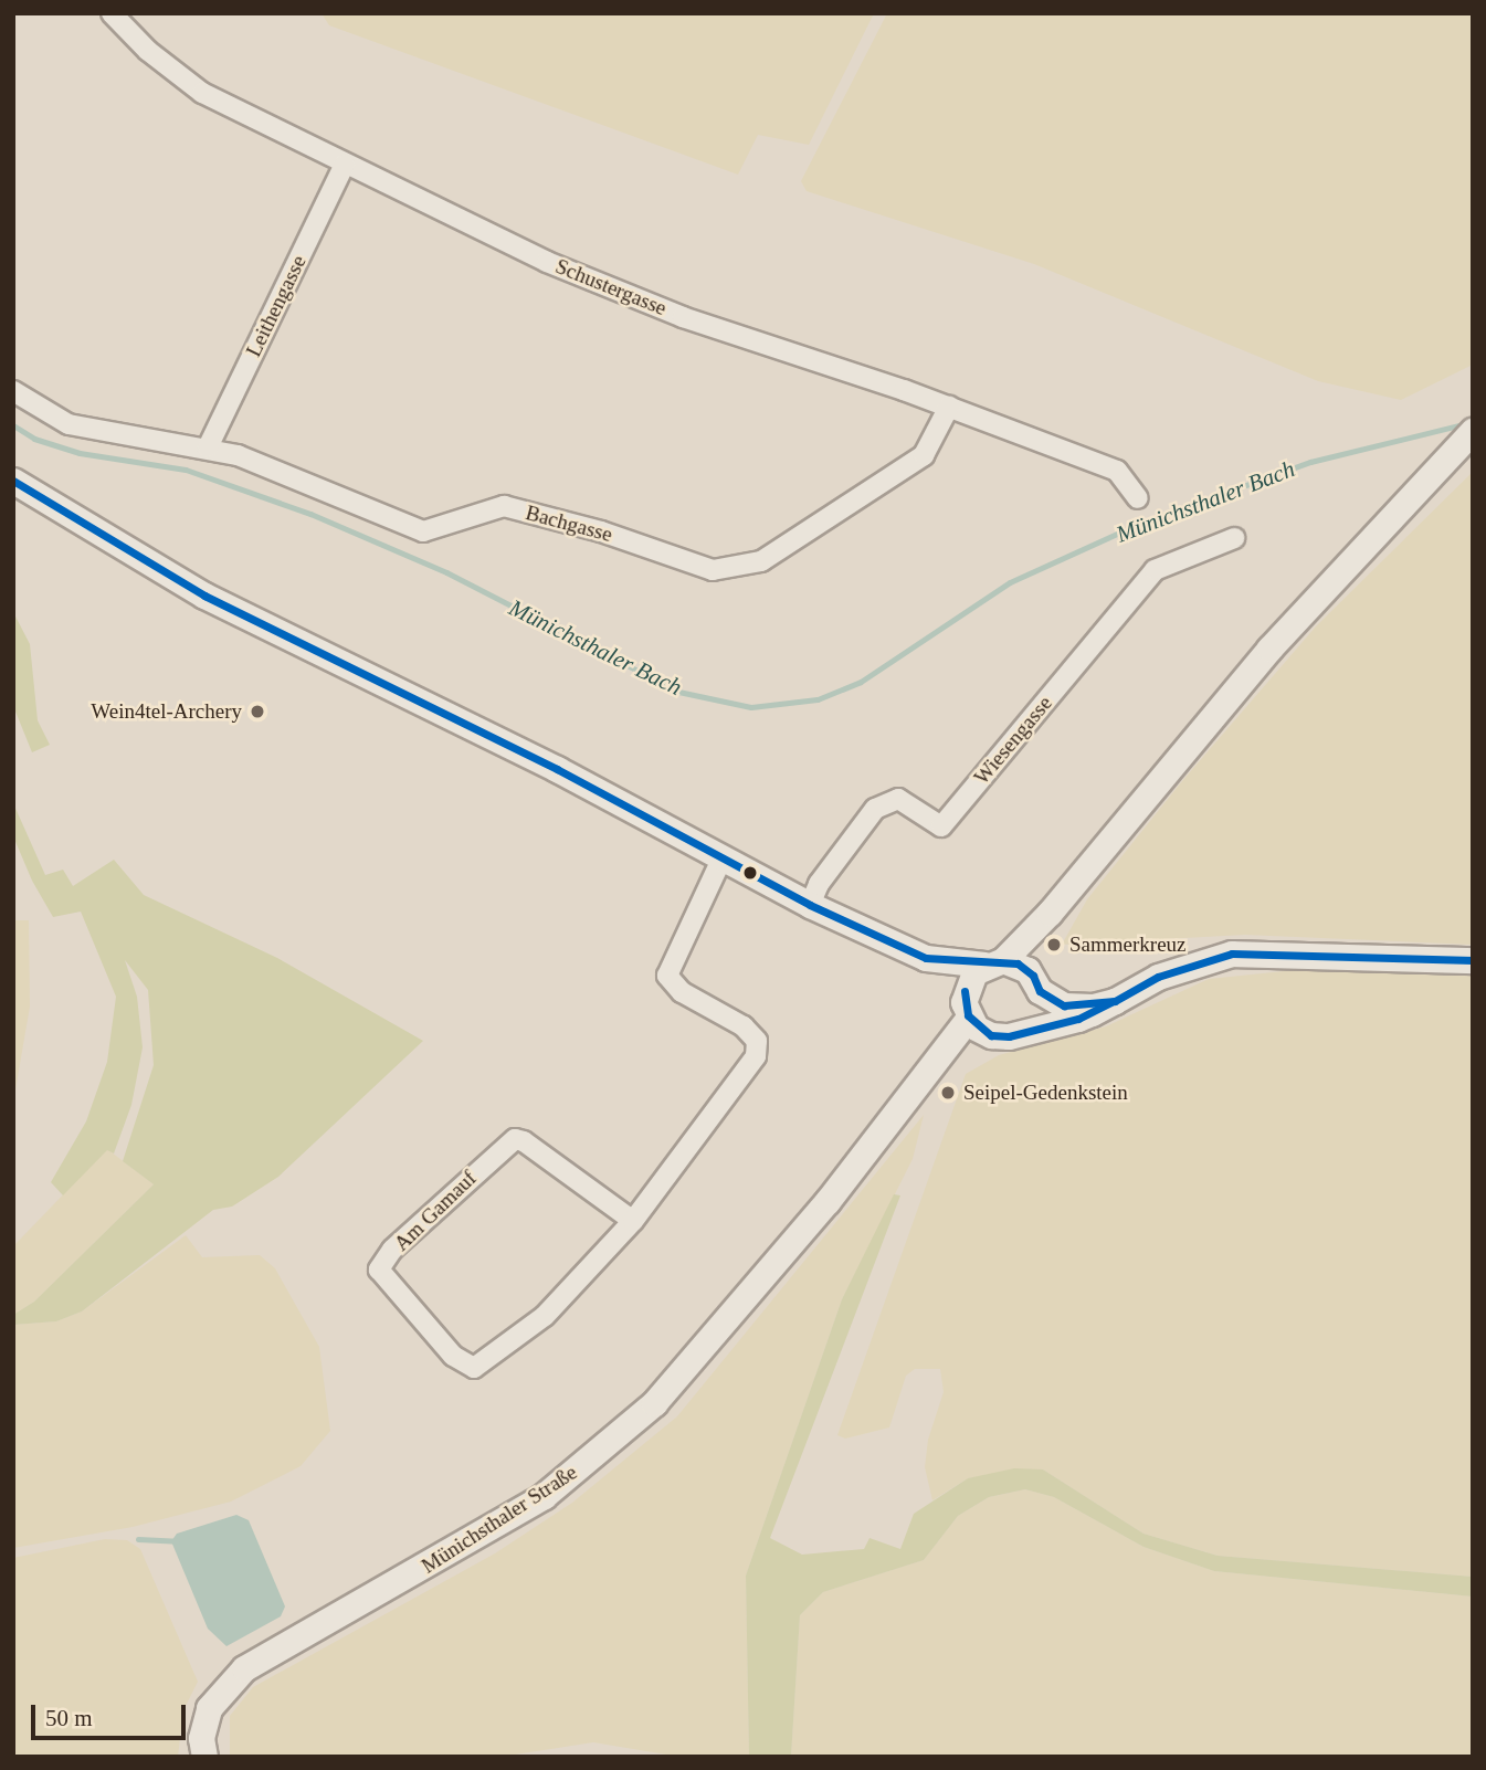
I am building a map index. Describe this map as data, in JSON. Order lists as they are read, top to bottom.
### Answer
{
  "streets": {
    "street": [
      "Schustergasse",
      "Leithengasse",
      "Bachgasse",
      "Wiesengasse",
      "Am Gamauf",
      "Münichsthaler Straße"
    ]
  },
  "crossings": [
    ["Schustergasse", "Leithengasse"],
    ["Schustergasse", "Bachgasse"],
    ["Leithengasse", "Bachgasse"]
  ],
  "water": ["Münichsthaler Bach"],
  "places": ["Wein4tel-Archery", "Sammerkreuz", "Seipel-Gedenkstein"],
  "scale_bar": "50 m"
}
